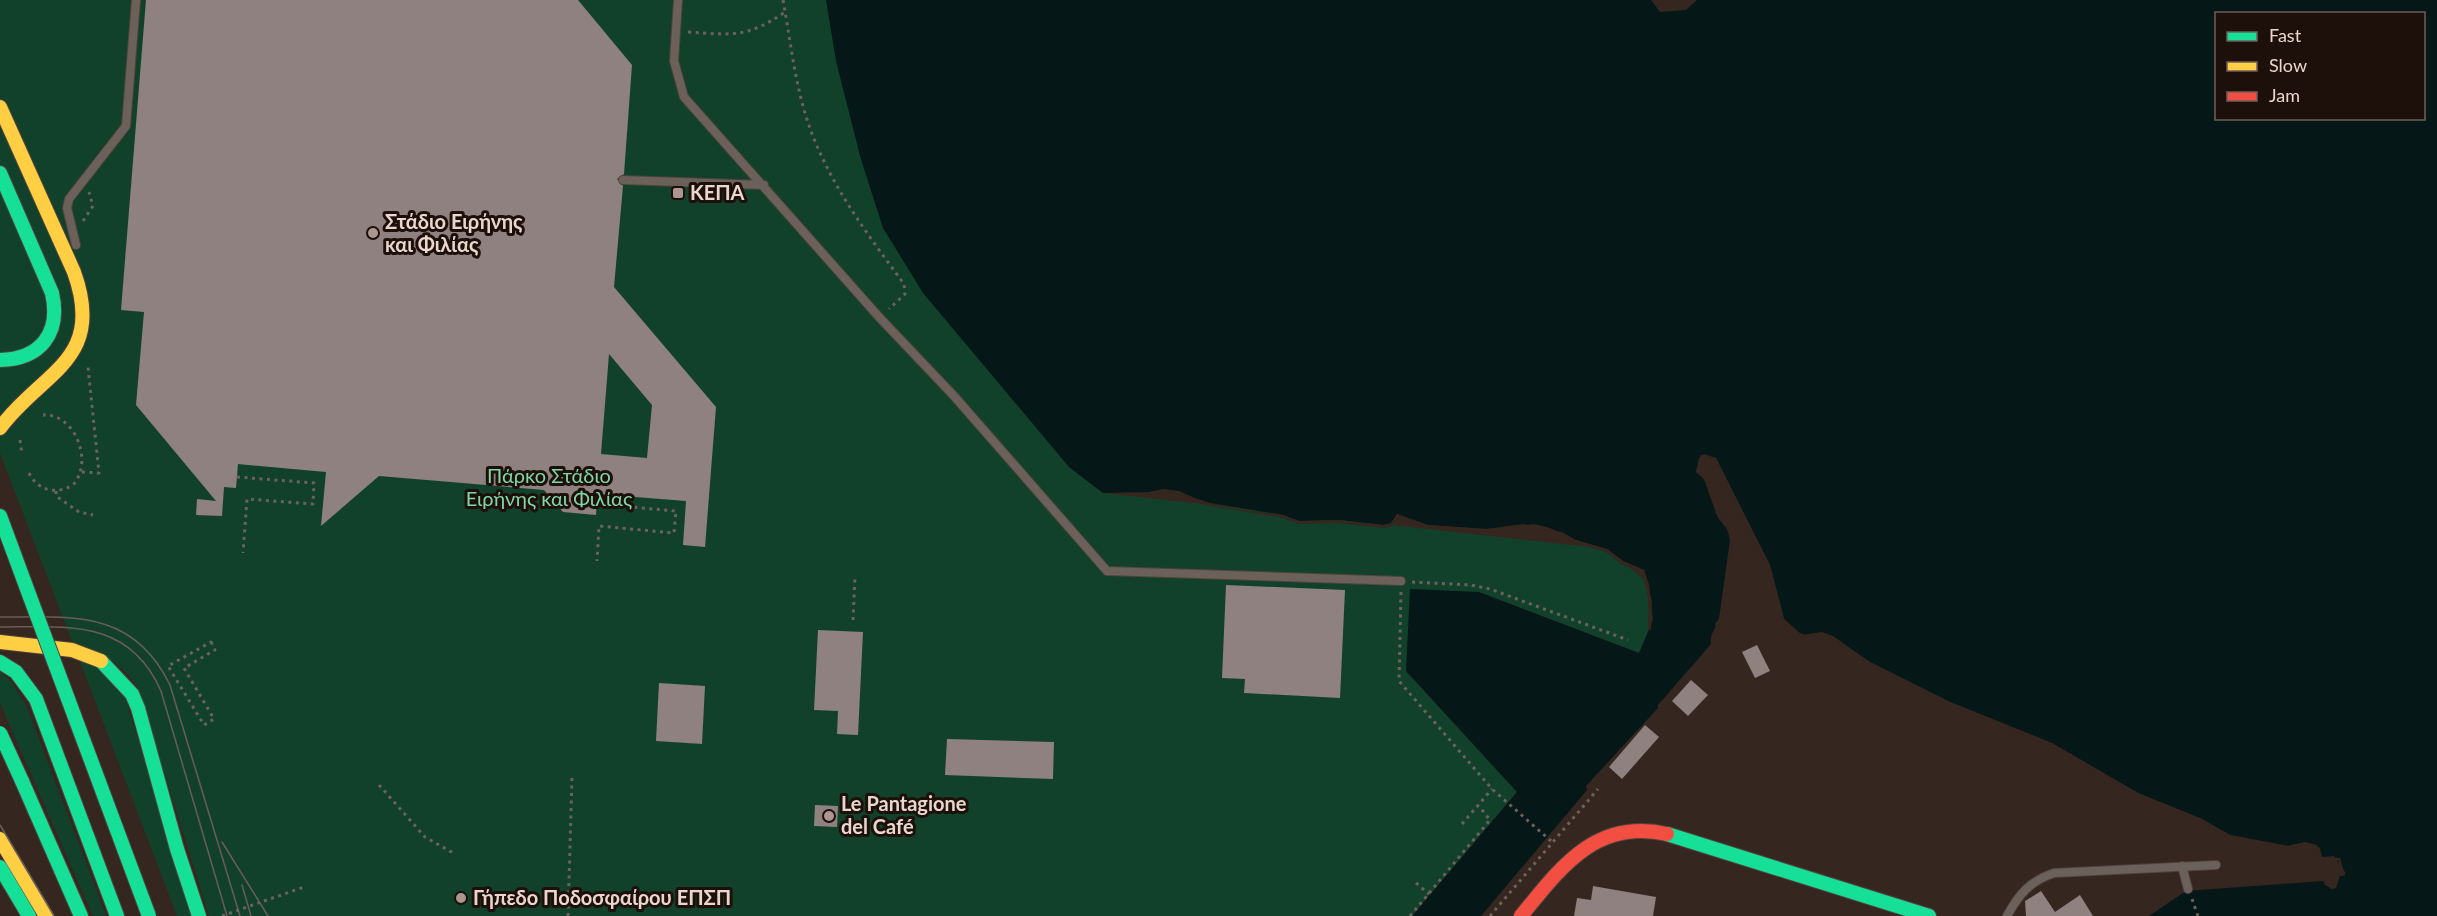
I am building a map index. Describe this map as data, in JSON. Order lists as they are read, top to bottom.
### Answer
{
  "parks": ["Πάρκο Στάδιο Ειρήνης και Φιλίας"],
  "places": {
    "transit": ["ΚΕΠΑ"],
    "other": ["Στάδιο Ειρήνης και Φιλίας", "Le Pantagione del Café", "Γήπεδο Ποδοσφαίρου ΕΠΣΠ"]
  },
  "legend": ["Fast", "Slow", "Jam"]
}
